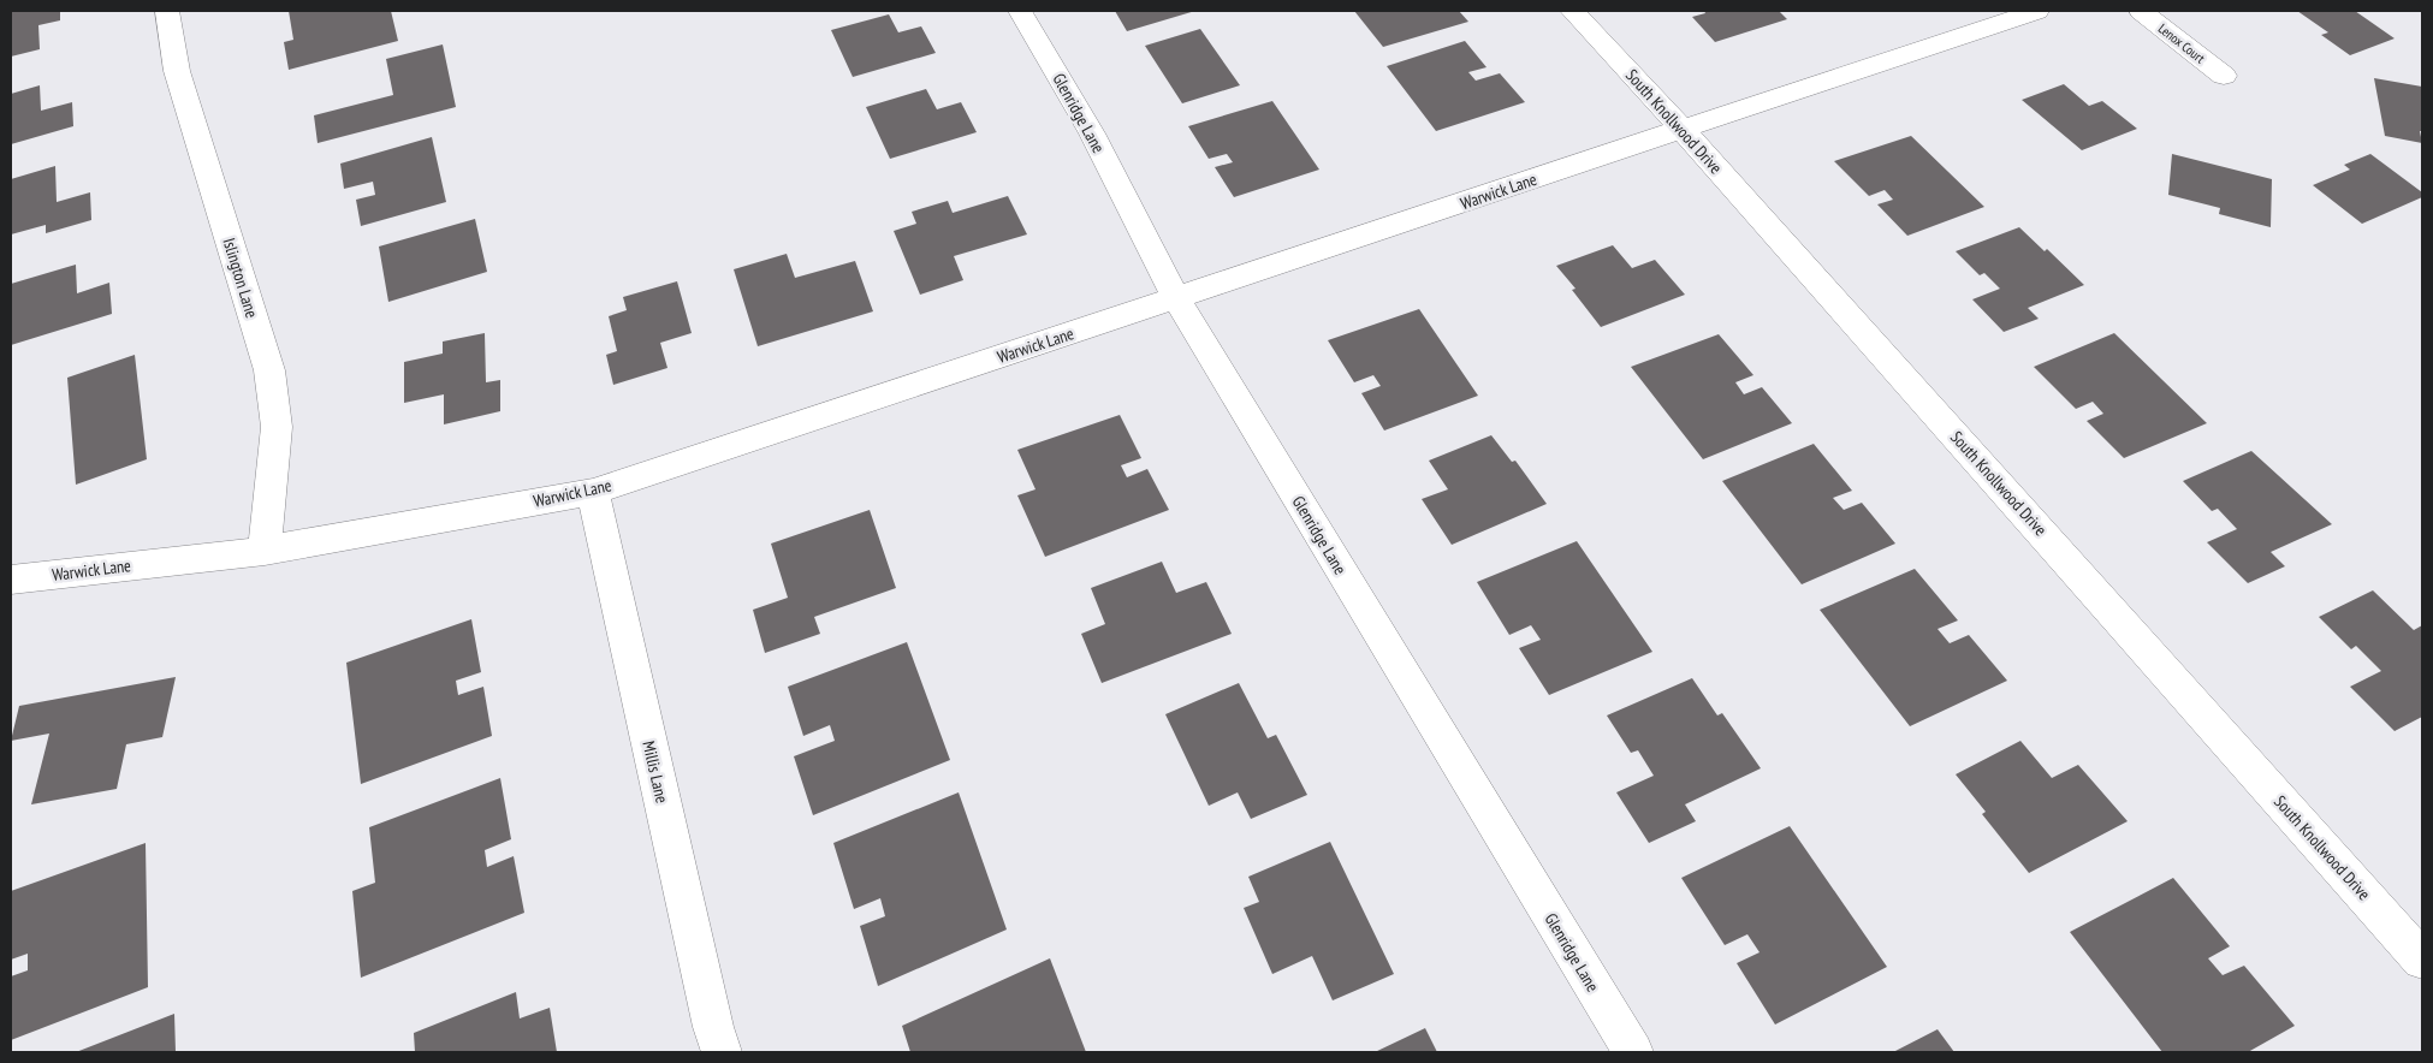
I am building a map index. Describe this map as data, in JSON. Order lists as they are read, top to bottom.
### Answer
{
  "streets": {
    "street": [
      "Lenox Court",
      "Glenridge Lane",
      "South Knollwood Drive",
      "Warwick Lane",
      "Islington Lane",
      "Millis Lane"
    ]
  },
  "crossings": [
    ["Glenridge Lane", "Warwick Lane"],
    ["South Knollwood Drive", "Warwick Lane"],
    ["Warwick Lane", "Islington Lane"],
    ["Warwick Lane", "Millis Lane"]
  ]
}
